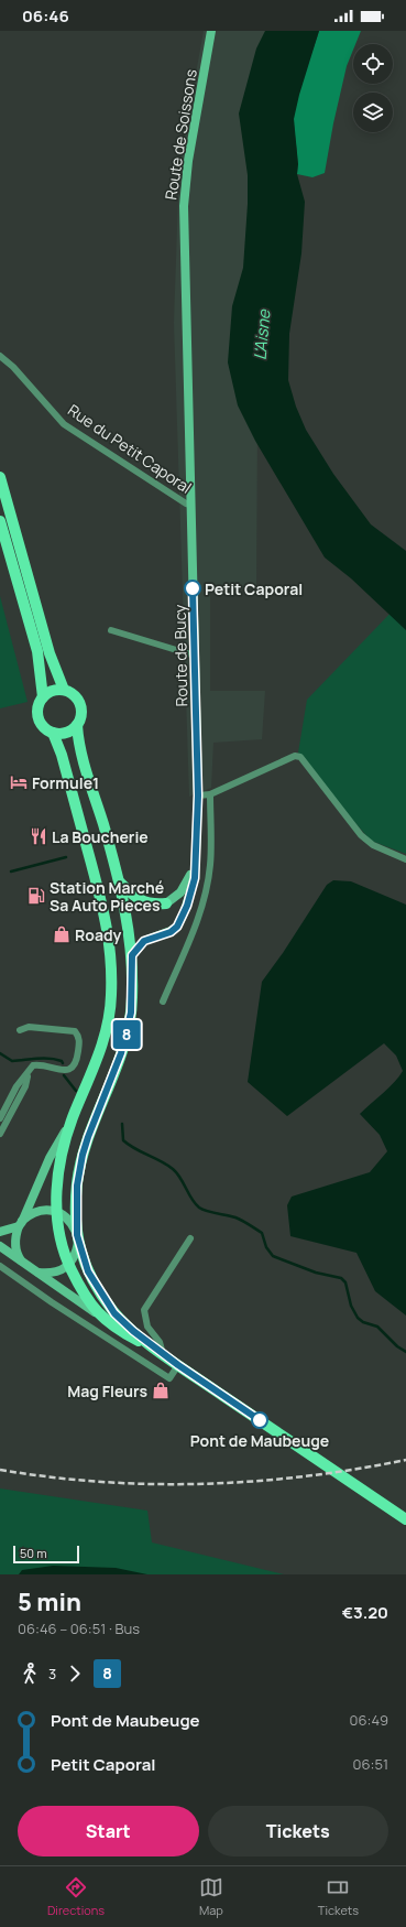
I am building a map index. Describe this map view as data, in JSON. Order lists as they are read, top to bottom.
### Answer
{
  "streets": {
    "main road": ["Route de Soissons", "Route de Bucy"],
    "street": ["Rue du Petit Caporal"]
  },
  "crossings": [
    ["Route de Soissons", "Route de Bucy"],
    ["Rue du Petit Caporal", "Route de Bucy"]
  ],
  "water": ["L'Aisne"],
  "places": {
    "other": ["Petit Caporal", "Pont de Maubeuge"],
    "hotel": ["Formule1"],
    "restaurant": ["La Boucherie"],
    "fuel station": ["Station Marché Sa Auto Pieces"],
    "shop": ["Roady", "Mag Fleurs"]
  },
  "lines": ["bus line 8"],
  "scale_bar": "50 m",
  "page": {
    "status": "06:46",
    "on_map": "8",
    "scale": "50 m",
    "heading": ["5 min", "06:46 – 06:51 · Bus", "€3.20"],
    "legs": ["3", "8"],
    "list": [
      {
        "name": "Pont de Maubeuge",
        "value": "06:49"
      },
      {
        "name": "Petit Caporal",
        "value": "06:51"
      }
    ],
    "buttons": ["Start", "Tickets"],
    "tabs": ["Directions", "Map", "Tickets"]
  }
}
